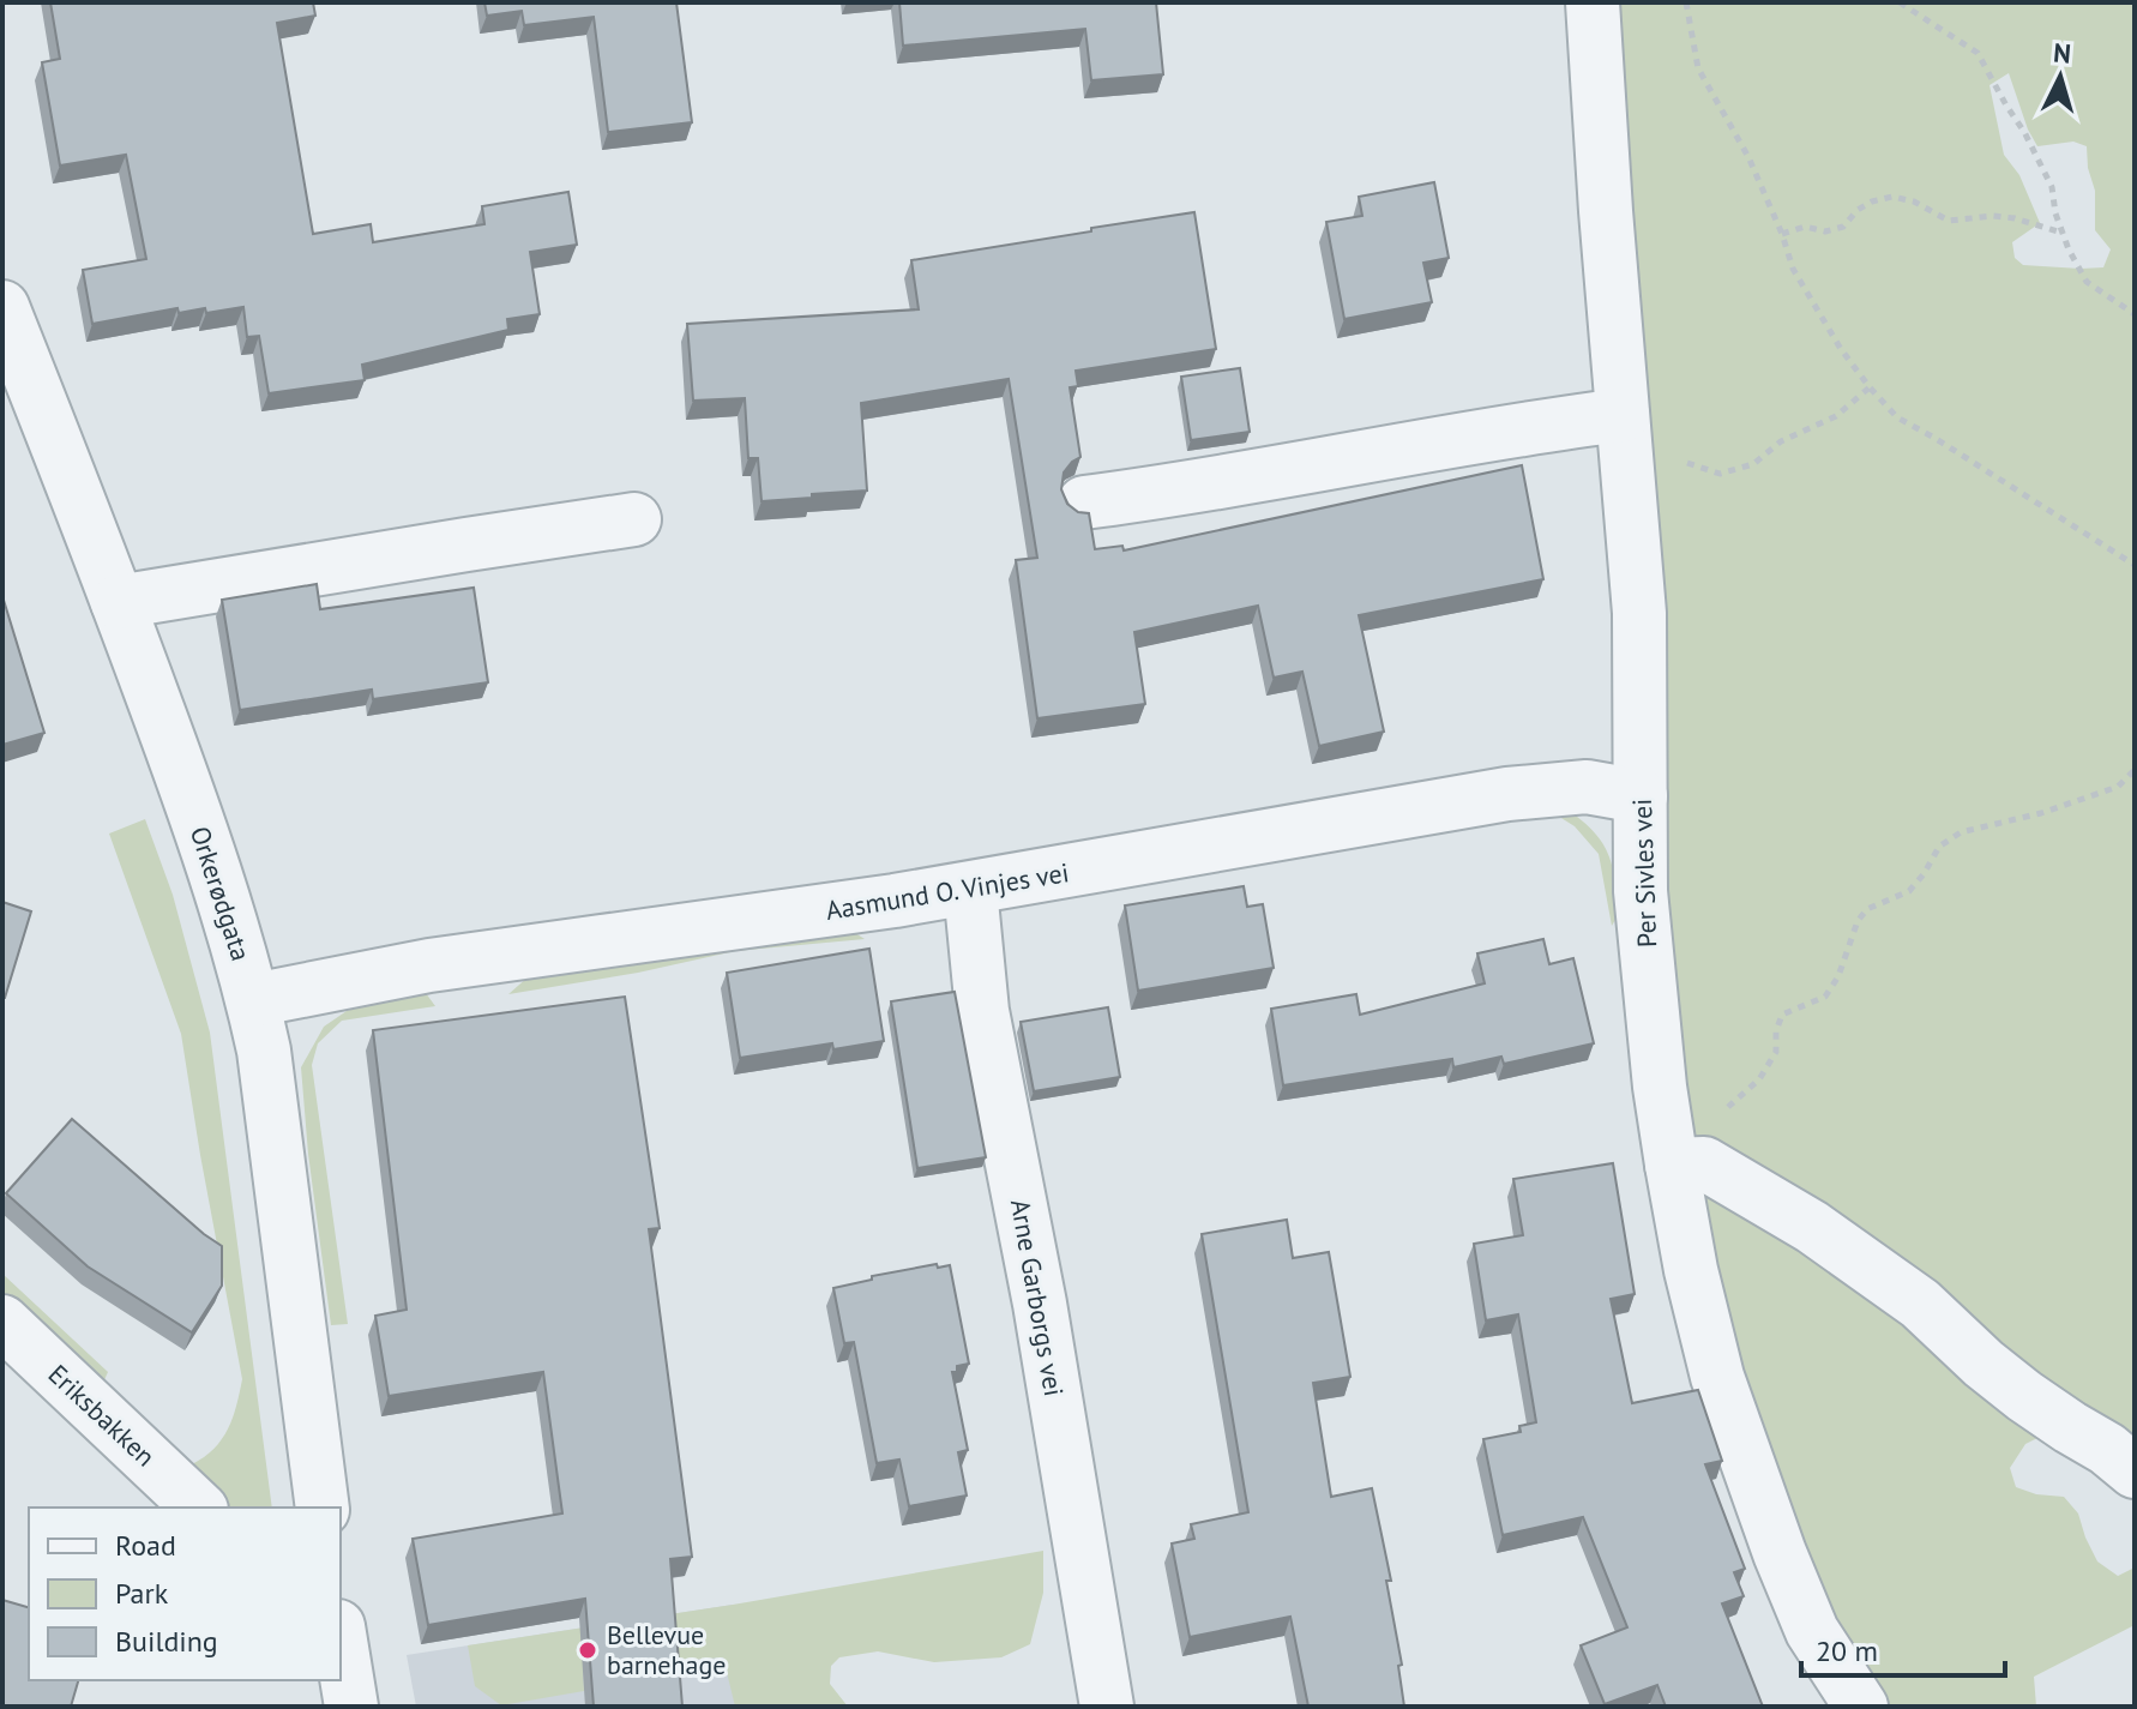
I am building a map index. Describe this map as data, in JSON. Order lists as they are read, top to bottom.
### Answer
{
  "streets": {
    "street": [
      "Per Sivles vei",
      "Aasmund O. Vinjes vei",
      "Orkerødgata",
      "Arne Garborgs vei",
      "Eriksbakken"
    ]
  },
  "crossings": [
    ["Per Sivles vei", "Aasmund O. Vinjes vei"],
    ["Aasmund O. Vinjes vei", "Orkerødgata"],
    ["Aasmund O. Vinjes vei", "Arne Garborgs vei"]
  ],
  "places": ["Bellevue barnehage"],
  "legend": ["Road", "Park", "Building"],
  "scale_bar": "20 m",
  "north": "top"
}
